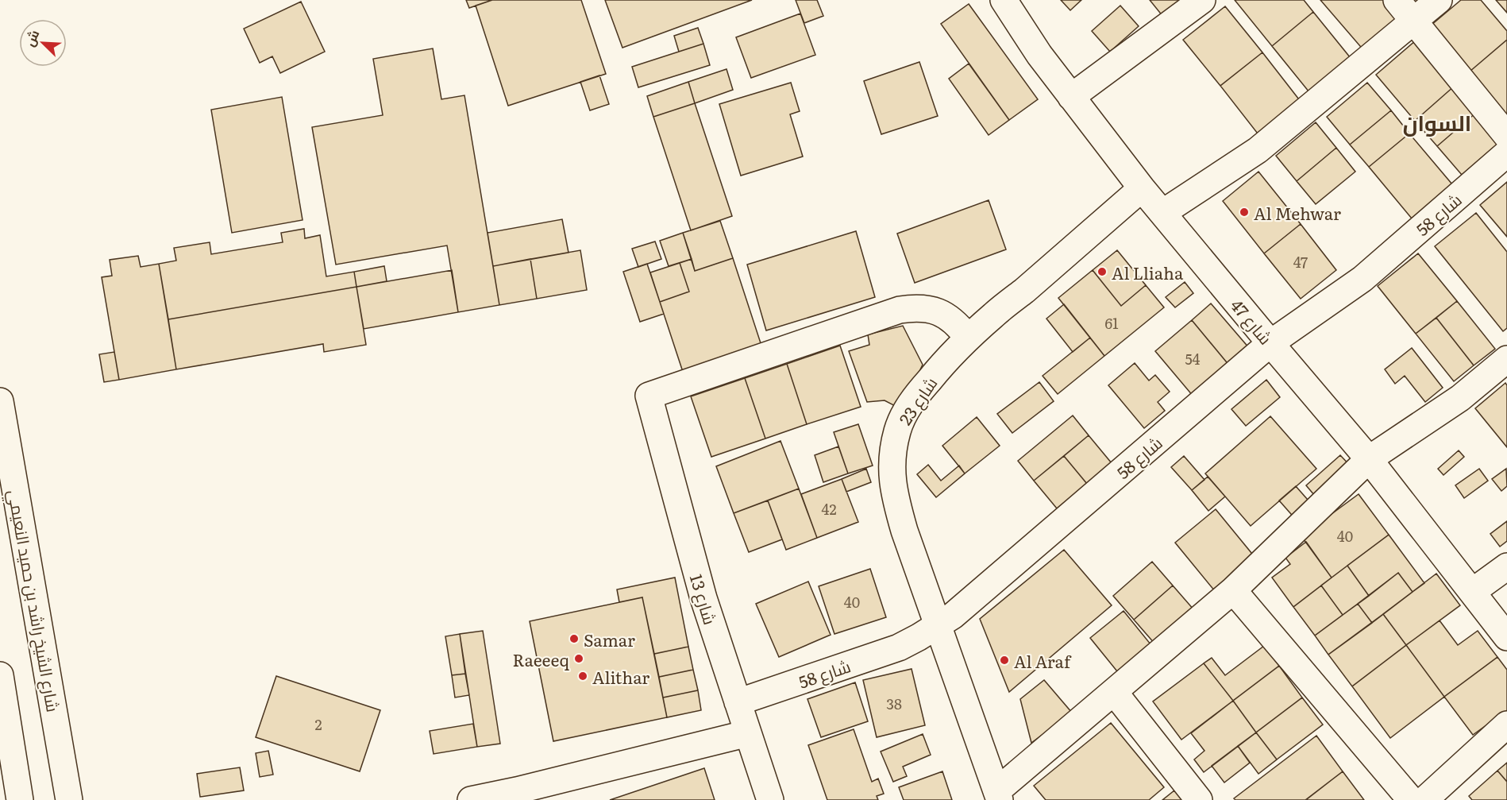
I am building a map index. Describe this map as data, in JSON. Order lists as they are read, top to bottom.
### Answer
{
  "streets": {
    "street": [
      "شارع 58",
      "شارع 47",
      "شارع 23",
      "شارع 13",
      "شارع الشيخ راشد بن حميد النعيمي"
    ]
  },
  "crossings": [
    ["شارع 58", "شارع 47"],
    ["شارع 58", "شارع 23"],
    ["شارع 58", "شارع 13"],
    ["شارع 47", "شارع 23"],
    ["شارع 23", "شارع 13"]
  ],
  "districts": ["السوان"],
  "places": [
    "Al Mehwar",
    "Al Lliaha",
    "Samar",
    "Raeeeq",
    "Al Araf",
    "Alithar"
  ],
  "house_numbers": [
    "47",
    "61",
    "54",
    "42",
    "40",
    "40",
    "38",
    "2"
  ],
  "north": "top left"
}
